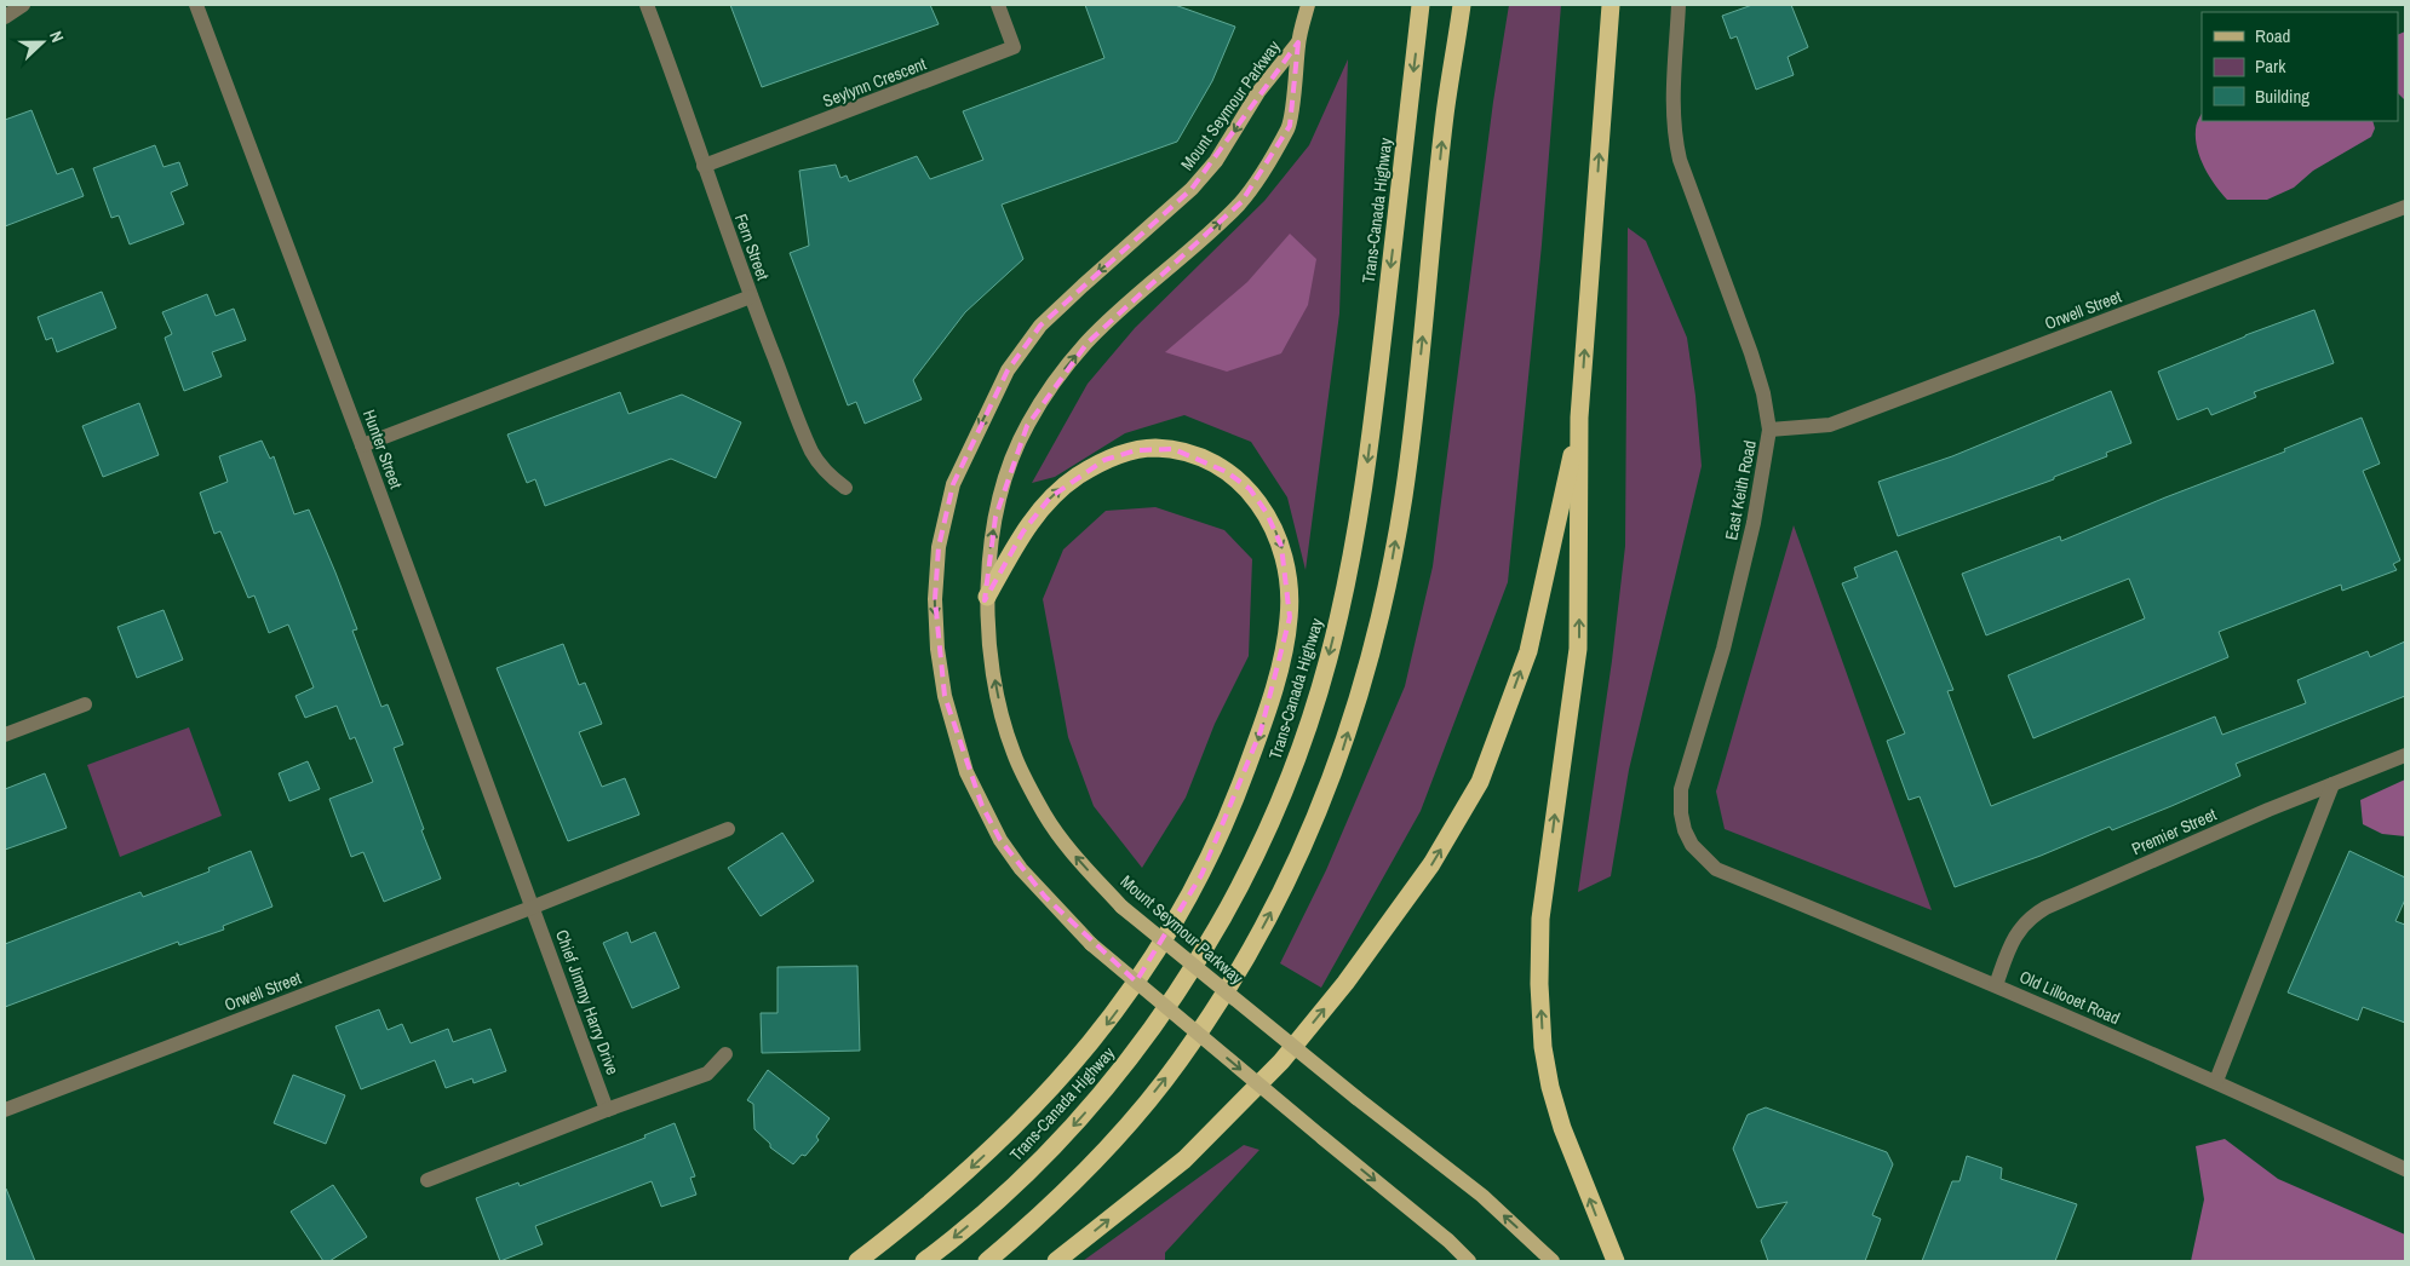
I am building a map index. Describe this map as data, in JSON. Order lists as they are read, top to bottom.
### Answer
{
  "streets": {
    "highway": ["Trans-Canada Highway"],
    "main road": ["Mount Seymour Parkway"],
    "street": [
      "Seylynn Crescent",
      "Fern Street",
      "Orwell Street",
      "Hunter Street",
      "East Keith Road",
      "Premier Street",
      "Old Lillooet Road",
      "Chief Jimmy Harry Drive"
    ]
  },
  "crossings": [
    ["Seylynn Crescent", "Fern Street"],
    ["Orwell Street", "Hunter Street"],
    ["Orwell Street", "East Keith Road"],
    ["Orwell Street", "Chief Jimmy Harry Drive"],
    ["Hunter Street", "Chief Jimmy Harry Drive"],
    ["East Keith Road", "Old Lillooet Road"],
    ["Premier Street", "Old Lillooet Road"]
  ],
  "legend": ["Road", "Park", "Building"],
  "north": "right"
}
